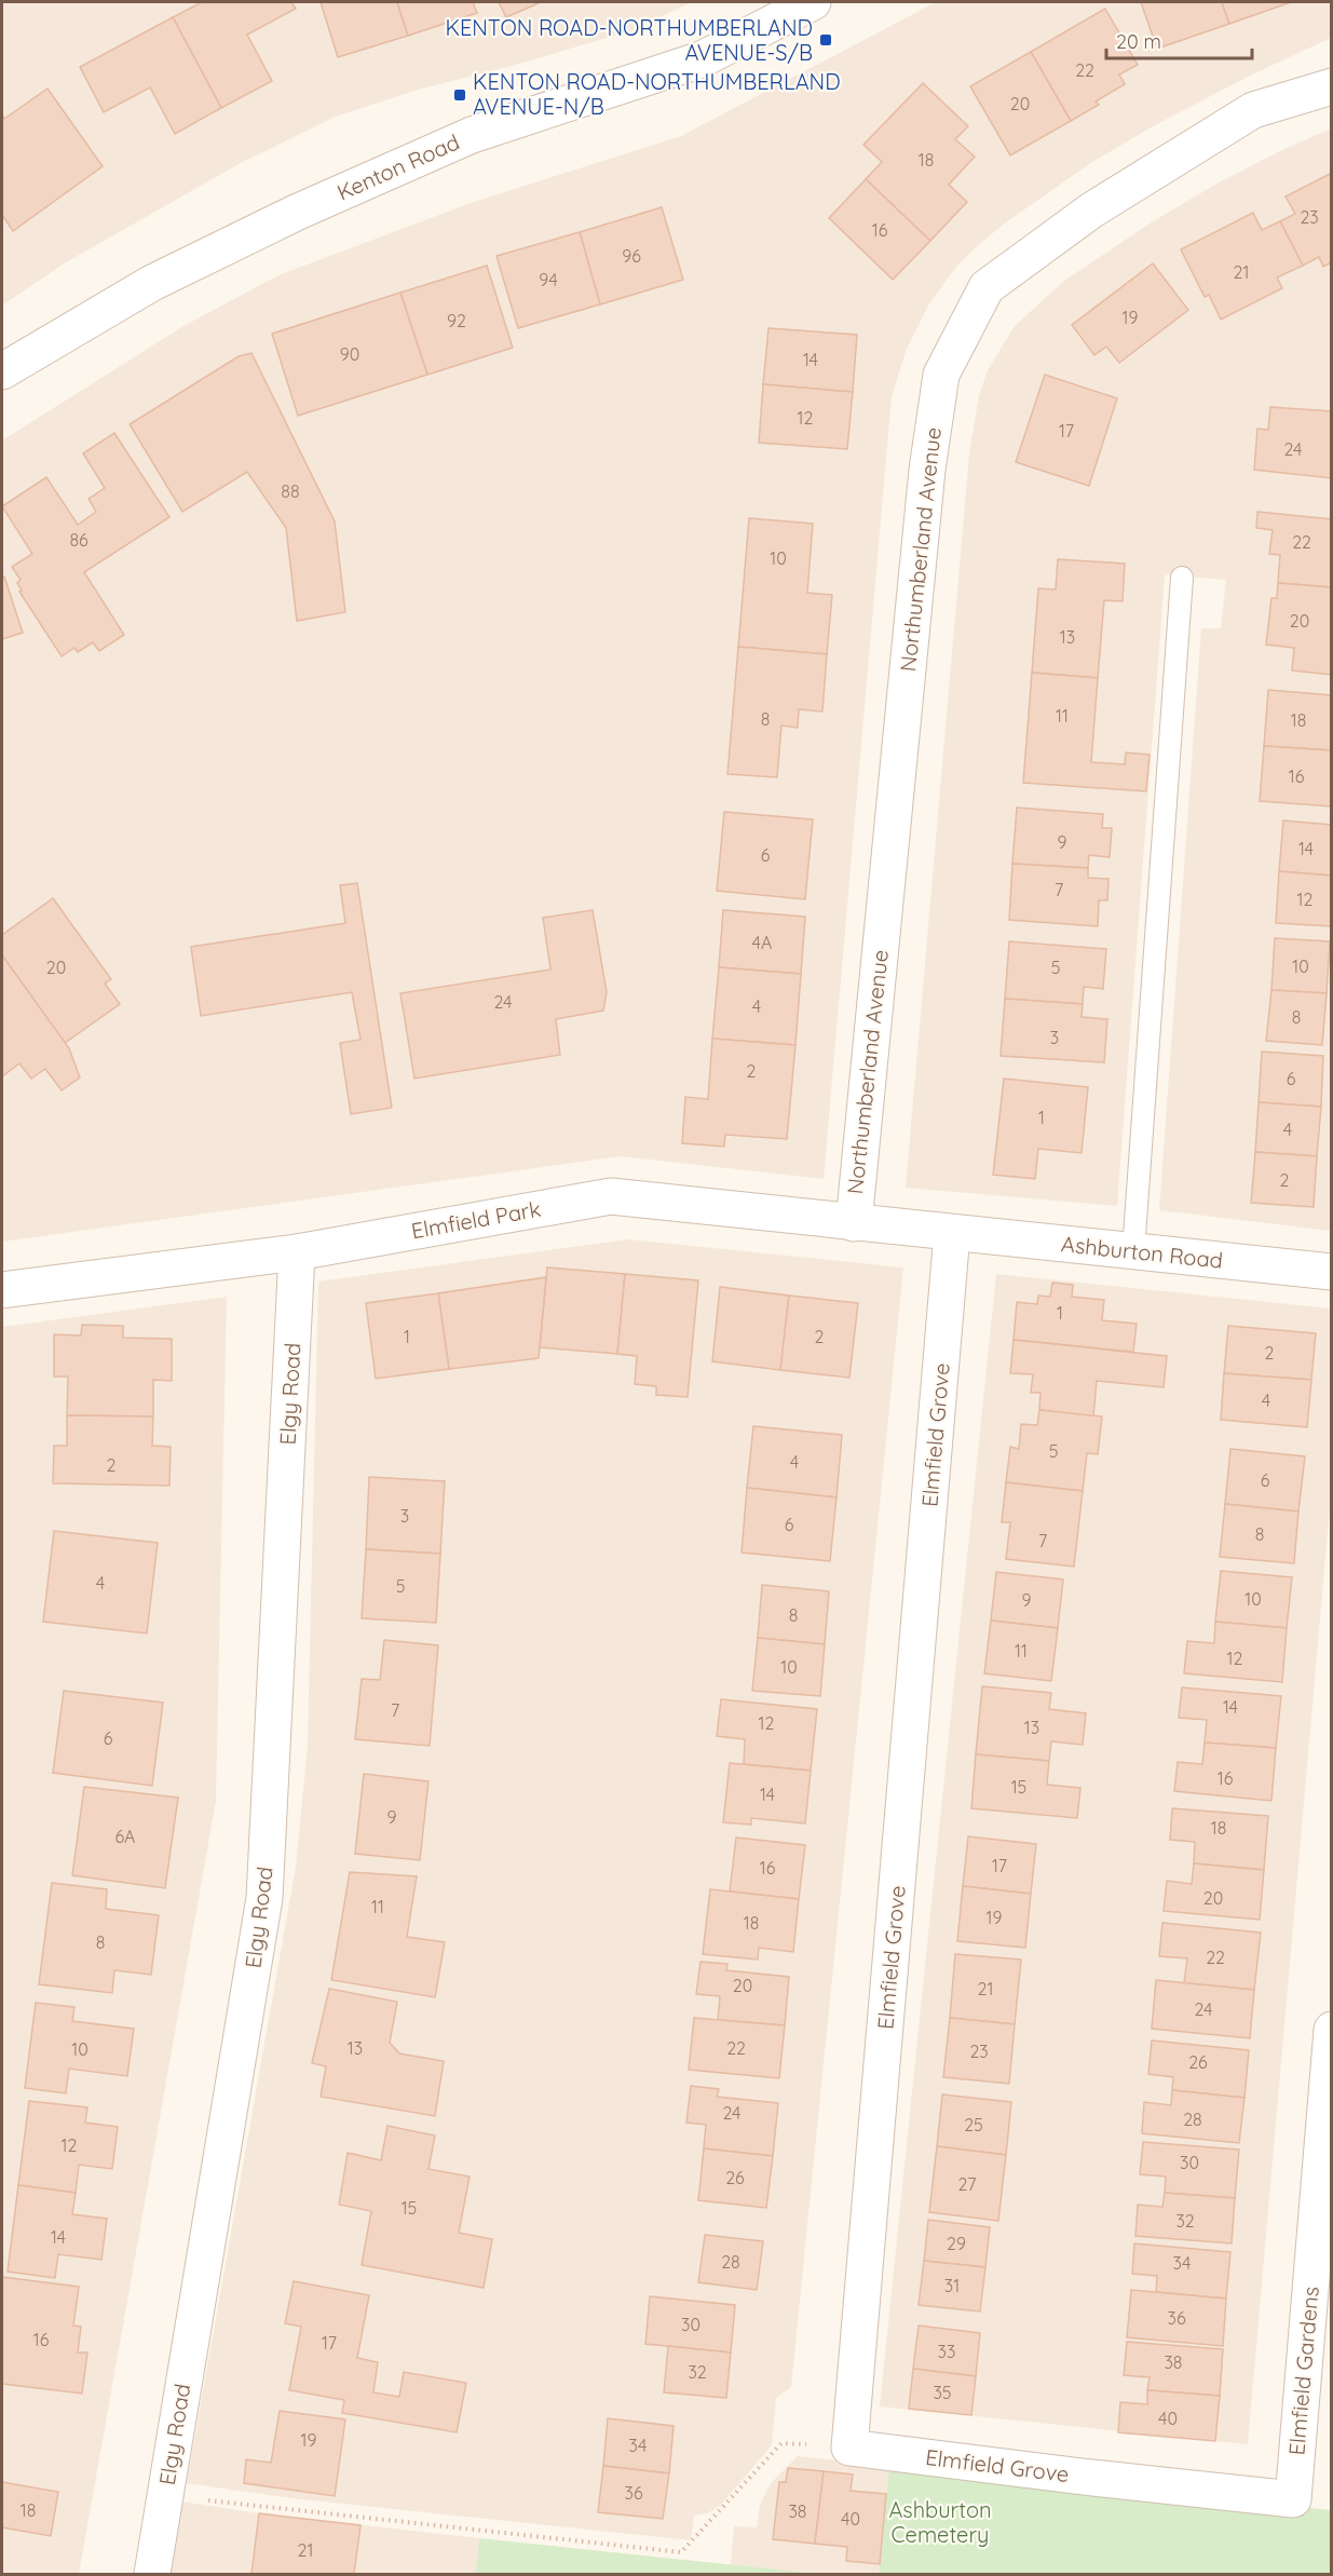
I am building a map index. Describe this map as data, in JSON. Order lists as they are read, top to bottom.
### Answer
{
  "streets": {
    "street": [
      "Kenton Road",
      "Northumberland Avenue",
      "Elmfield Park",
      "Ashburton Road",
      "Elgy Road",
      "Elmfield Grove",
      "Elmfield Gardens"
    ]
  },
  "crossings": [
    ["Northumberland Avenue", "Elmfield Park"],
    ["Elmfield Park", "Ashburton Road"],
    ["Elmfield Park", "Elgy Road"],
    ["Elmfield Park", "Elmfield Grove"],
    ["Ashburton Road", "Elmfield Grove"],
    ["Elmfield Grove", "Elmfield Gardens"]
  ],
  "parks": ["Ashburton Cemetery"],
  "places": {
    "transit": ["KENTON ROAD-NORTHUMBERLAND AVENUE-S/B", "KENTON ROAD-NORTHUMBERLAND AVENUE-N/B"]
  },
  "house_numbers": [
    "22",
    "20",
    "18",
    "23",
    "16",
    "96",
    "21",
    "94",
    "19",
    "92",
    "90",
    "14",
    "12",
    "17",
    "24",
    "88",
    "86",
    "22",
    "10",
    "20",
    "13",
    "11",
    "8",
    "18",
    "16",
    "9",
    "14",
    "6",
    "7",
    "12",
    "4A",
    "10",
    "20",
    "5",
    "24",
    "4",
    "8",
    "3",
    "2",
    "6",
    "1",
    "4",
    "2",
    "1",
    "1",
    "2",
    "2",
    "4",
    "5",
    "4",
    "2",
    "6",
    "3",
    "6",
    "8",
    "7",
    "4",
    "5",
    "10",
    "9",
    "8",
    "11",
    "12",
    "10",
    "14",
    "7",
    "12",
    "13",
    "6",
    "16",
    "15",
    "14",
    "9",
    "18",
    "6A",
    "17",
    "16",
    "20",
    "11",
    "19",
    "18",
    "8",
    "22",
    "20",
    "21",
    "24",
    "13",
    "22",
    "10",
    "23",
    "26",
    "24",
    "28",
    "25",
    "12",
    "30",
    "26",
    "27",
    "15",
    "32",
    "14",
    "29",
    "28",
    "34",
    "31",
    "36",
    "30",
    "16",
    "17",
    "33",
    "38",
    "32",
    "35",
    "40",
    "19",
    "34",
    "36",
    "18",
    "38",
    "40",
    "21"
  ],
  "scale_bar": "20 m"
}
